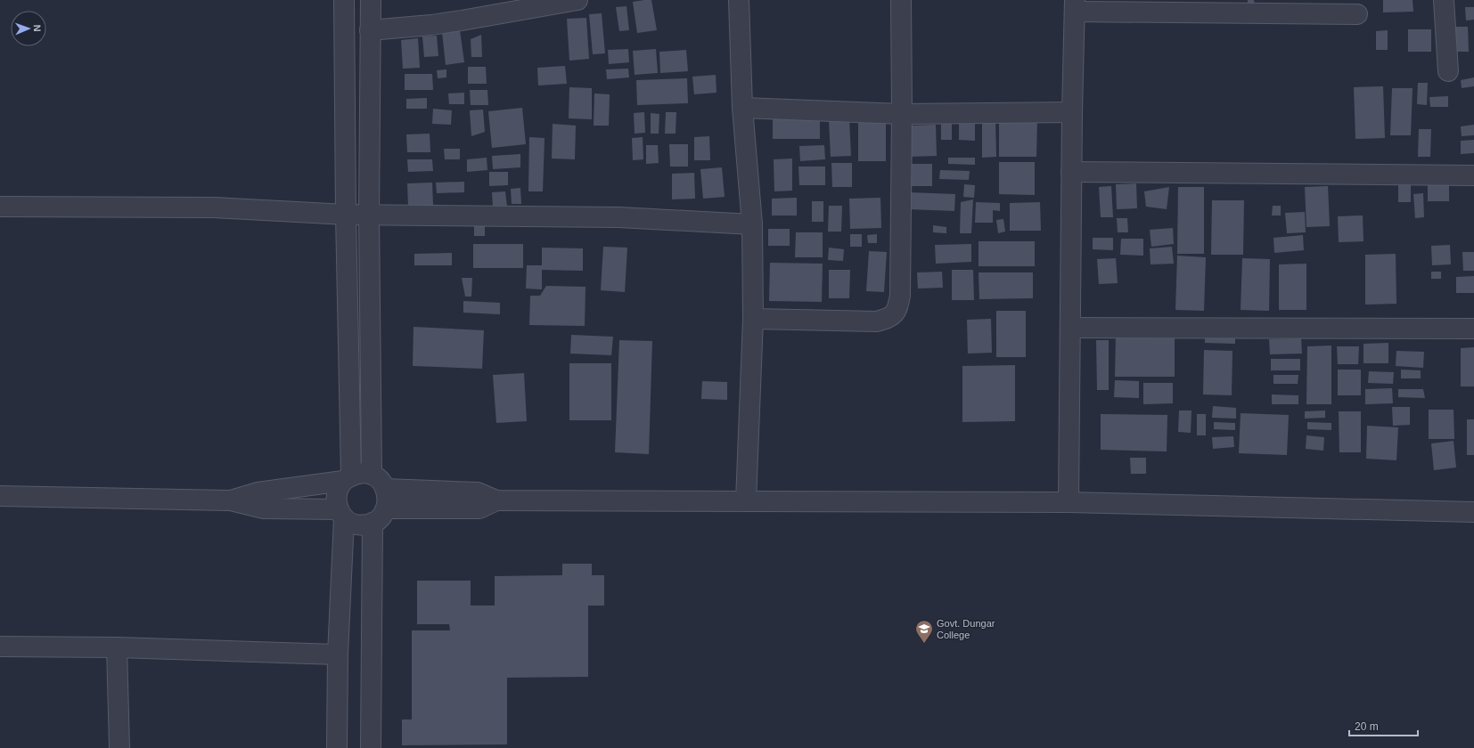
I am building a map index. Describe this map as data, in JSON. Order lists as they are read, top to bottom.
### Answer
{
  "places": {
    "school or university": ["Govt. Dungar College"]
  },
  "scale_bar": "20 m",
  "north": "right"
}
